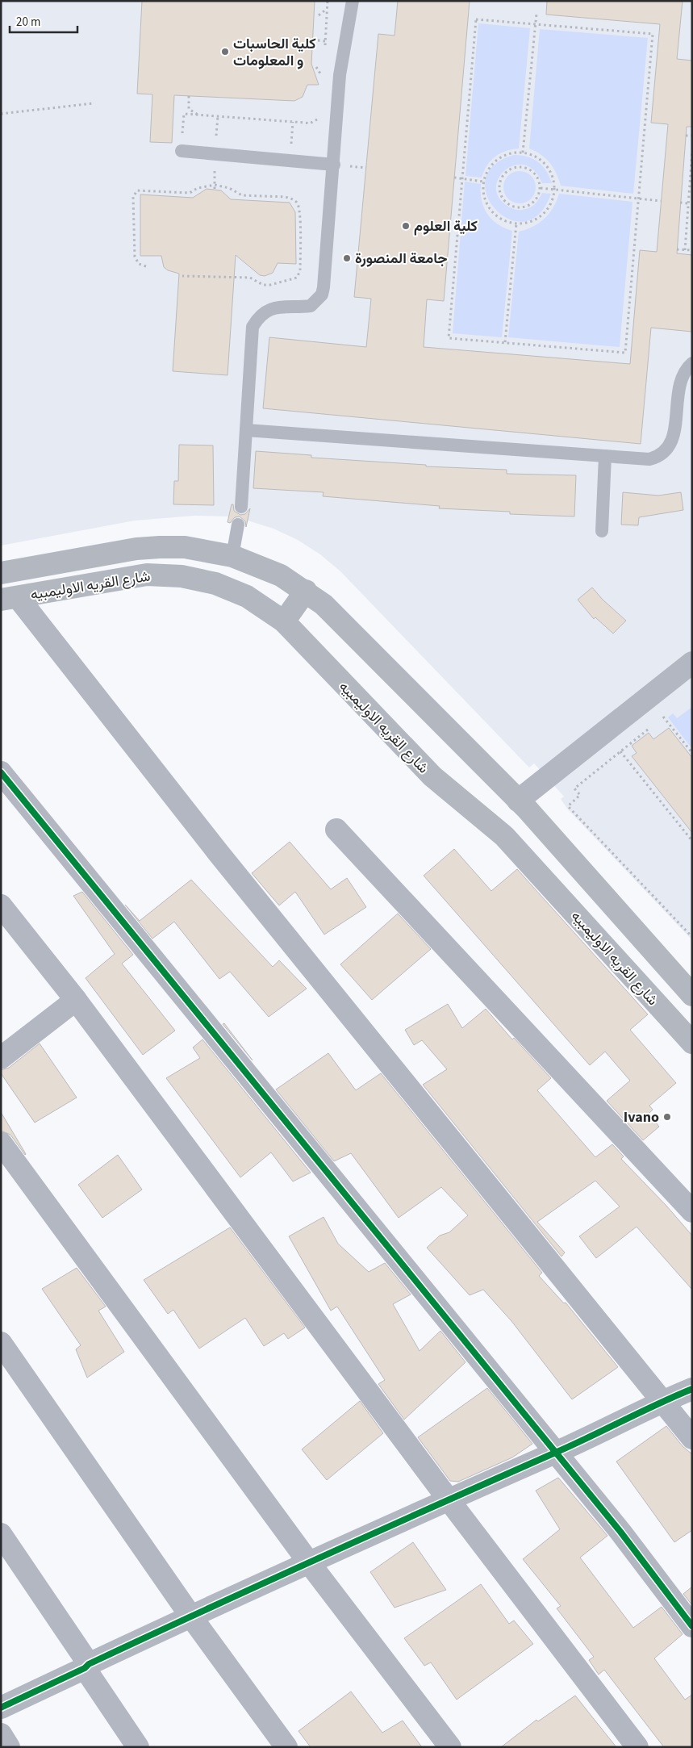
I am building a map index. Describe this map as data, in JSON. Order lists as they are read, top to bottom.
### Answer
{
  "streets": {
    "main road": ["شارع القريه الاوليمبيه"]
  },
  "places": [
    "كلية الحاسبات و المعلومات",
    "كلية العلوم",
    "جامعة المنصورة",
    "Ivano"
  ],
  "scale_bar": "20 m"
}
